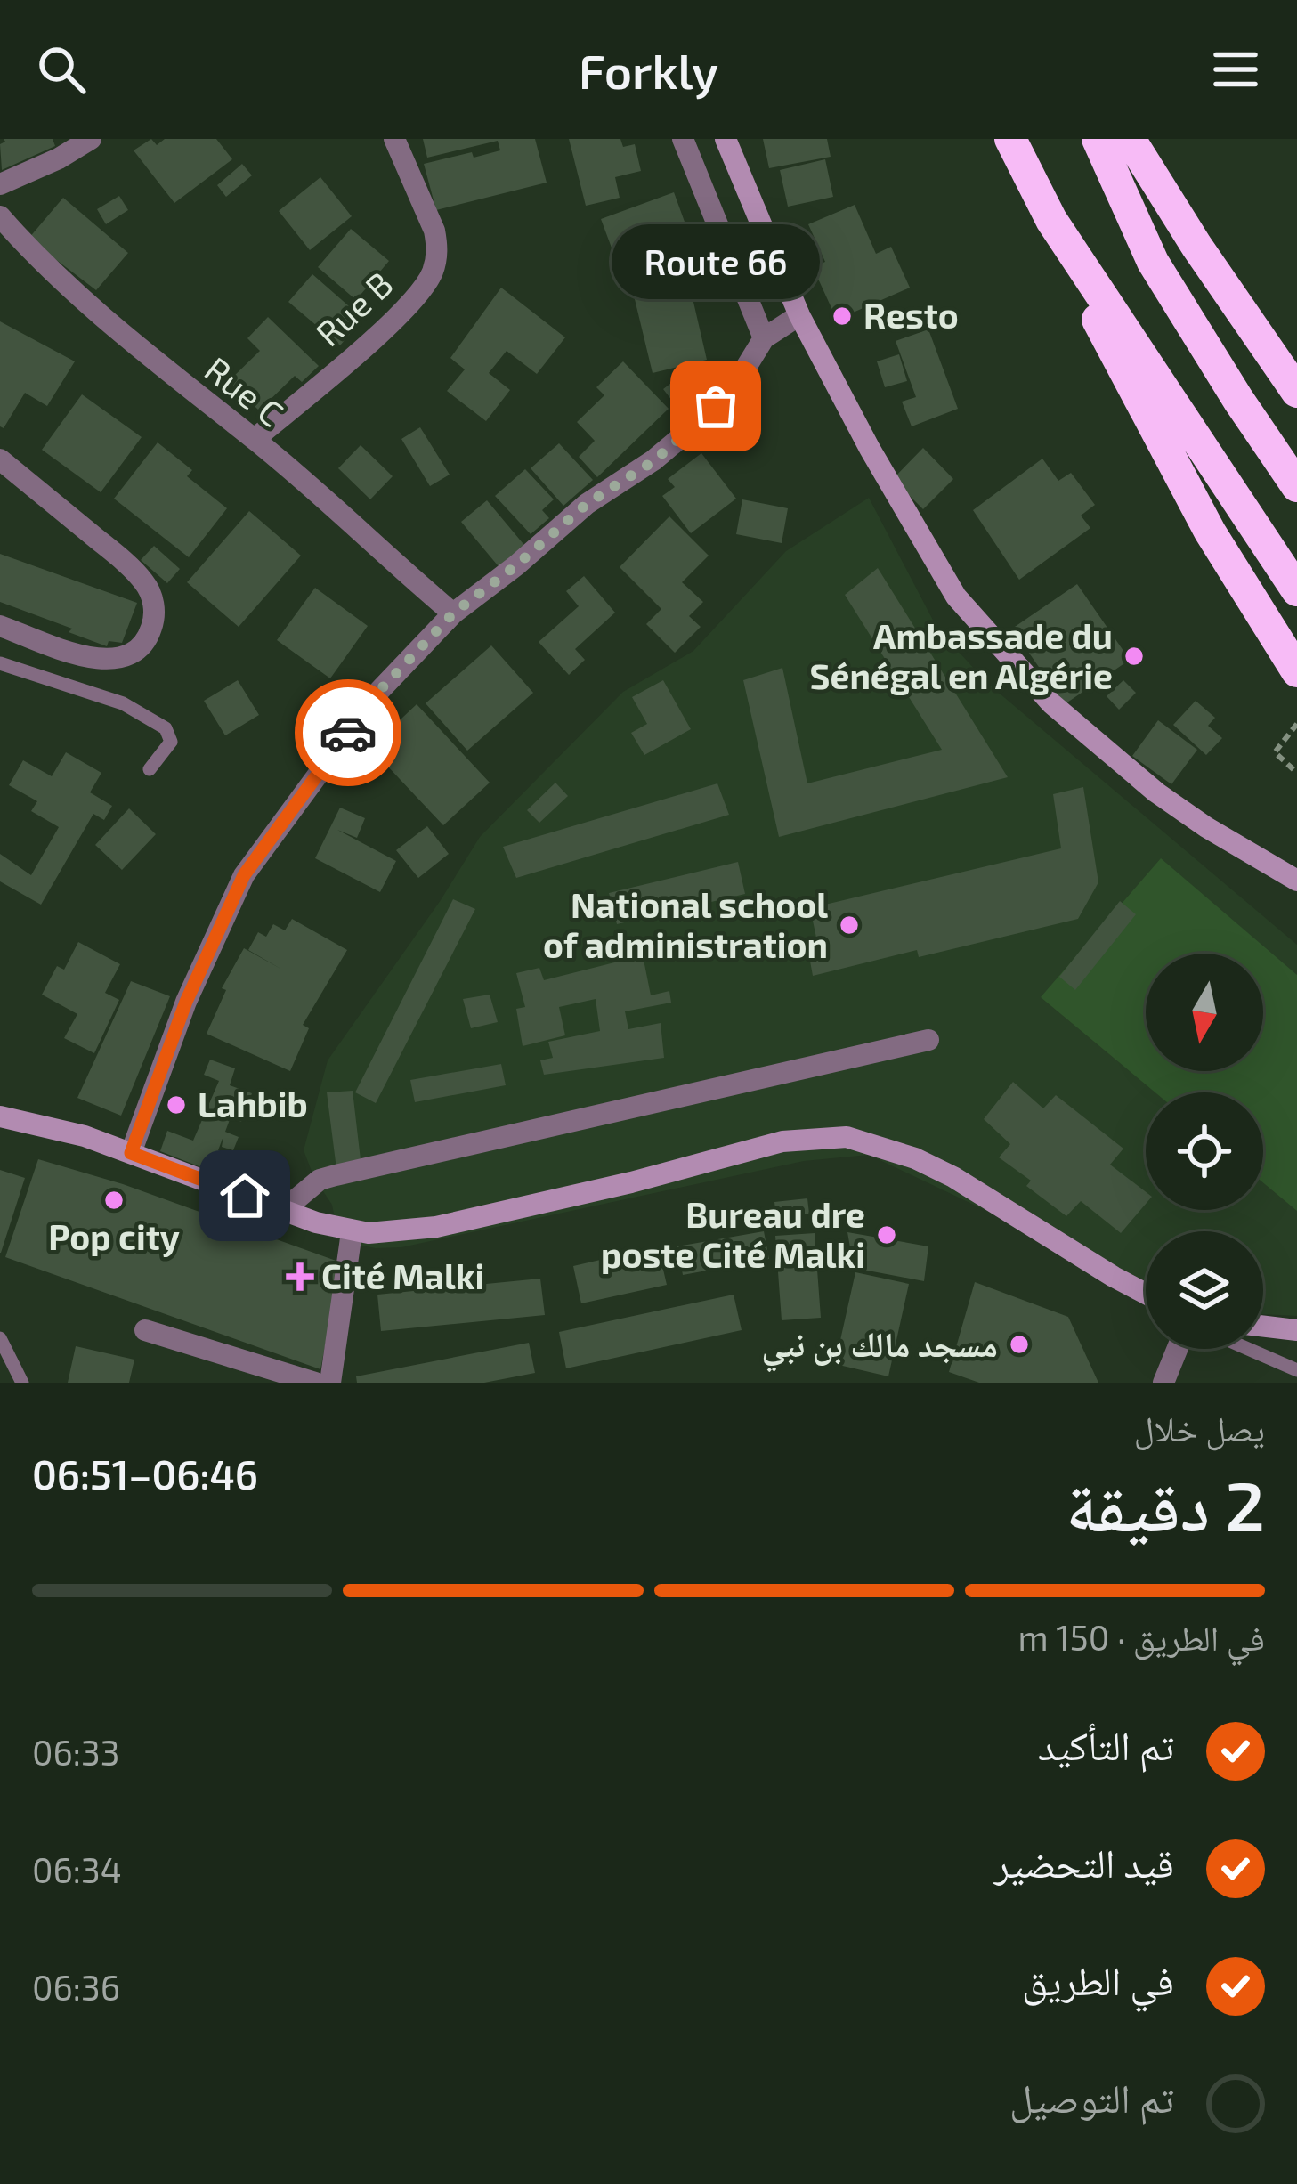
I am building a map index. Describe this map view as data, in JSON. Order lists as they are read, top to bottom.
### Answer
{
  "streets": {
    "street": ["Rue B", "Rue C"]
  },
  "crossings": [
    ["Rue B", "Rue C"]
  ],
  "places": {
    "other": [
      "Resto",
      "Route 66",
      "Ambassade du Sénégal en Algérie",
      "National school of administration",
      "Lahbib",
      "Pop city",
      "Bureau dre poste Cité Malki",
      "مسجد مالك بن نبي"
    ],
    "health": ["Cité Malki"]
  },
  "north": "bottom",
  "page": {
    "header": "Forkly",
    "bubble": "Route 66",
    "heading": ["2 دقيقة", "يصل خلال", "06:46–06:51"],
    "bar": "في الطريق · 150 m",
    "list": [
      ["تم التأكيد", "06:33"],
      ["قيد التحضير", "06:34"],
      ["في الطريق", "06:36"],
      "تم التوصيل"
    ]
  }
}
